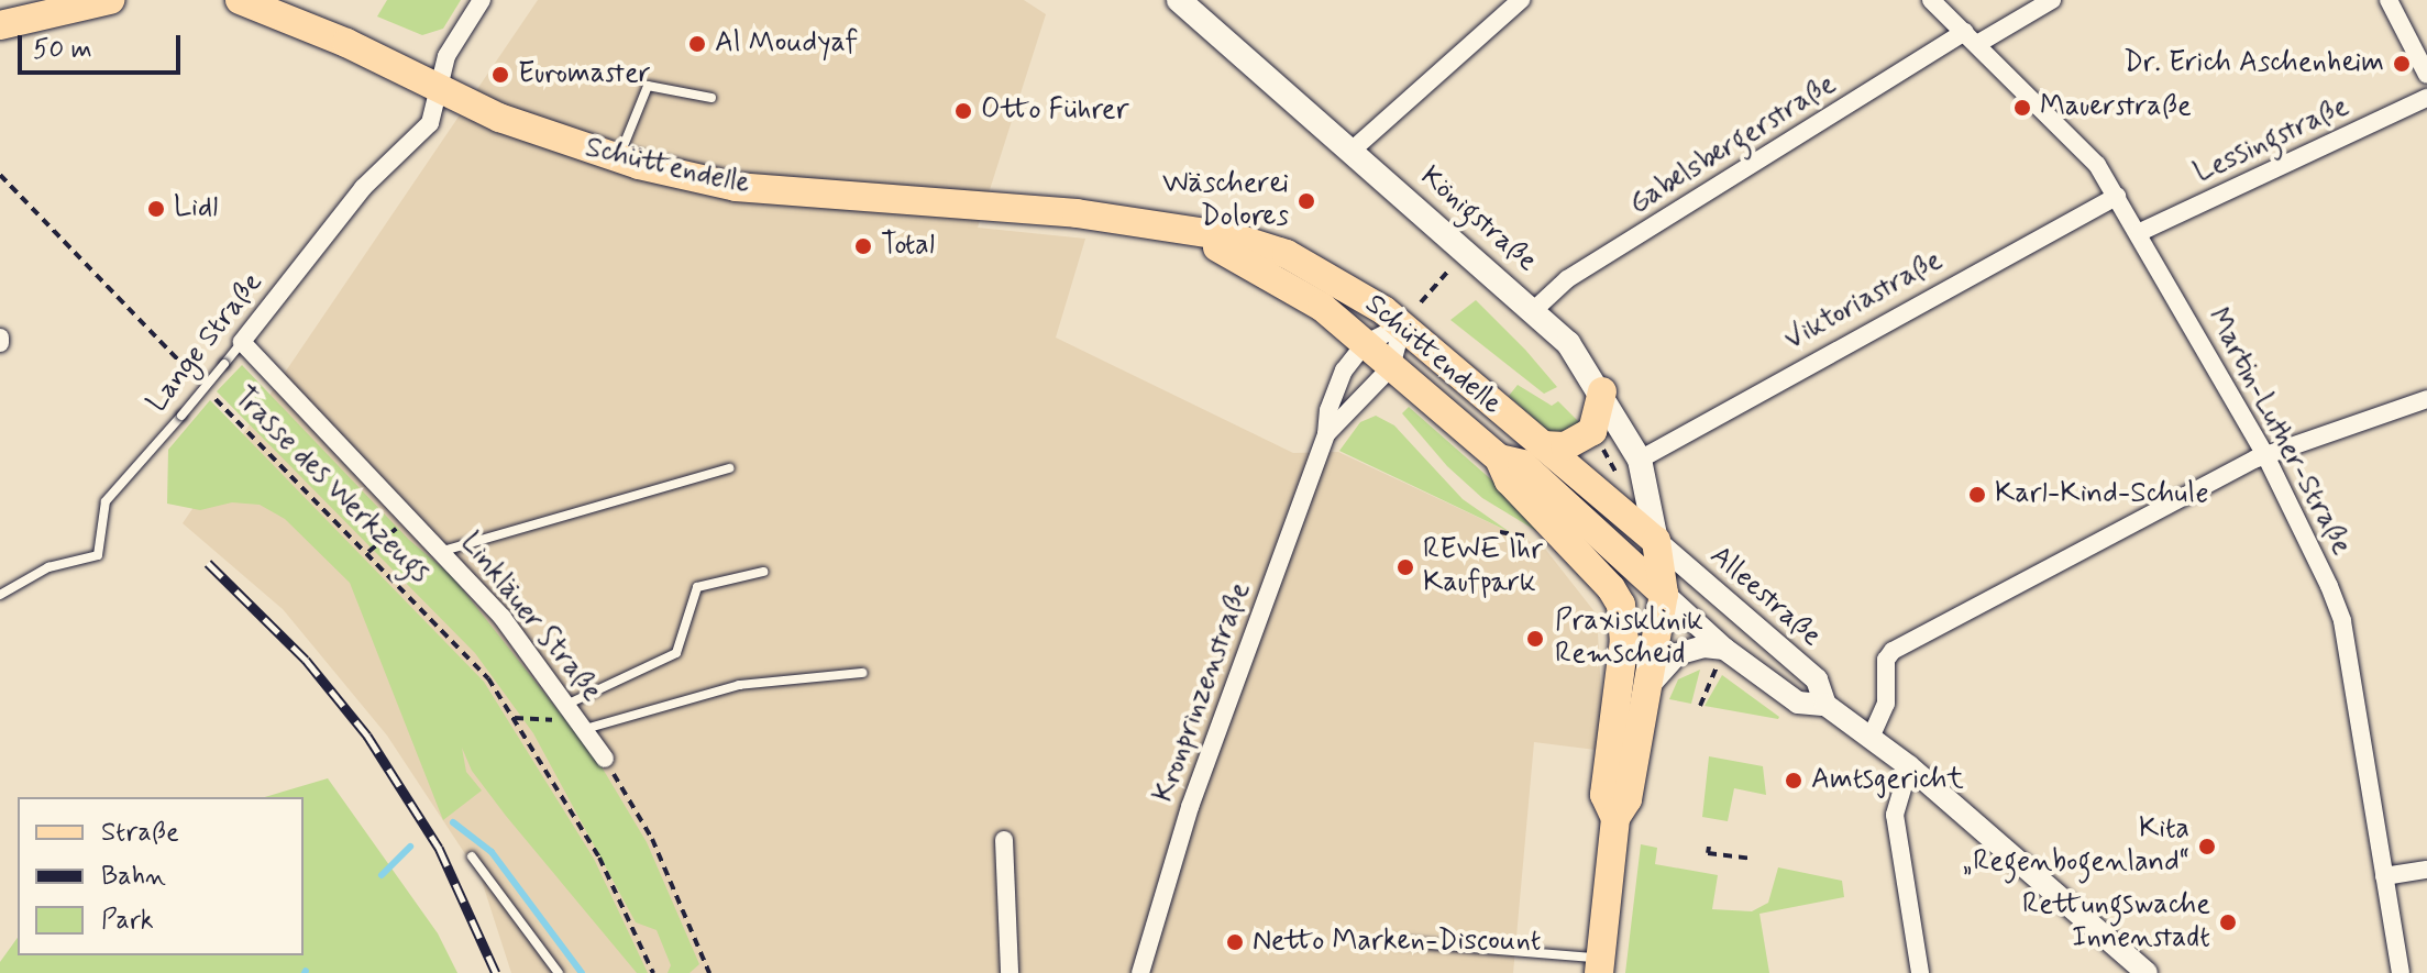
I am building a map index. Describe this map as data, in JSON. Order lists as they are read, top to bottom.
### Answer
{
  "streets": {
    "main road": ["Schüttendelle", "Königstraße"],
    "street": [
      "Lessingstraße",
      "Gabelsbergerstraße",
      "Viktoriastraße",
      "Lange Straße",
      "Martin-Luther-Straße",
      "Alleestraße",
      "Linkläuer Straße",
      "Kronprinzenstraße"
    ],
    "path": ["Trasse des Werkzeugs"]
  },
  "crossings": [
    ["Lessingstraße", "Martin-Luther-Straße"],
    ["Gabelsbergerstraße", "Königstraße"],
    ["Gabelsbergerstraße", "Martin-Luther-Straße"],
    ["Schüttendelle", "Königstraße"],
    ["Schüttendelle", "Lange Straße"],
    ["Schüttendelle", "Alleestraße"],
    ["Schüttendelle", "Kronprinzenstraße"],
    ["Königstraße", "Viktoriastraße"],
    ["Königstraße", "Alleestraße"],
    ["Viktoriastraße", "Martin-Luther-Straße"],
    ["Lange Straße", "Linkläuer Straße"]
  ],
  "places": [
    "Al Moudyaf",
    "Dr. Erich Aschenheim",
    "Euromaster",
    "Mauerstraße",
    "Otto Führer",
    "Wäscherei Dolores",
    "Lidl",
    "Total",
    "Karl-Kind-Schule",
    "REWE Ihr Kaufpark",
    "Praxisklinik Remscheid",
    "Amtsgericht",
    "Kita „Regenbogenland“",
    "Rettungswache Innenstadt",
    "Netto Marken-Discount"
  ],
  "legend": ["Straße", "Bahn", "Park"],
  "scale_bar": "50 m"
}
